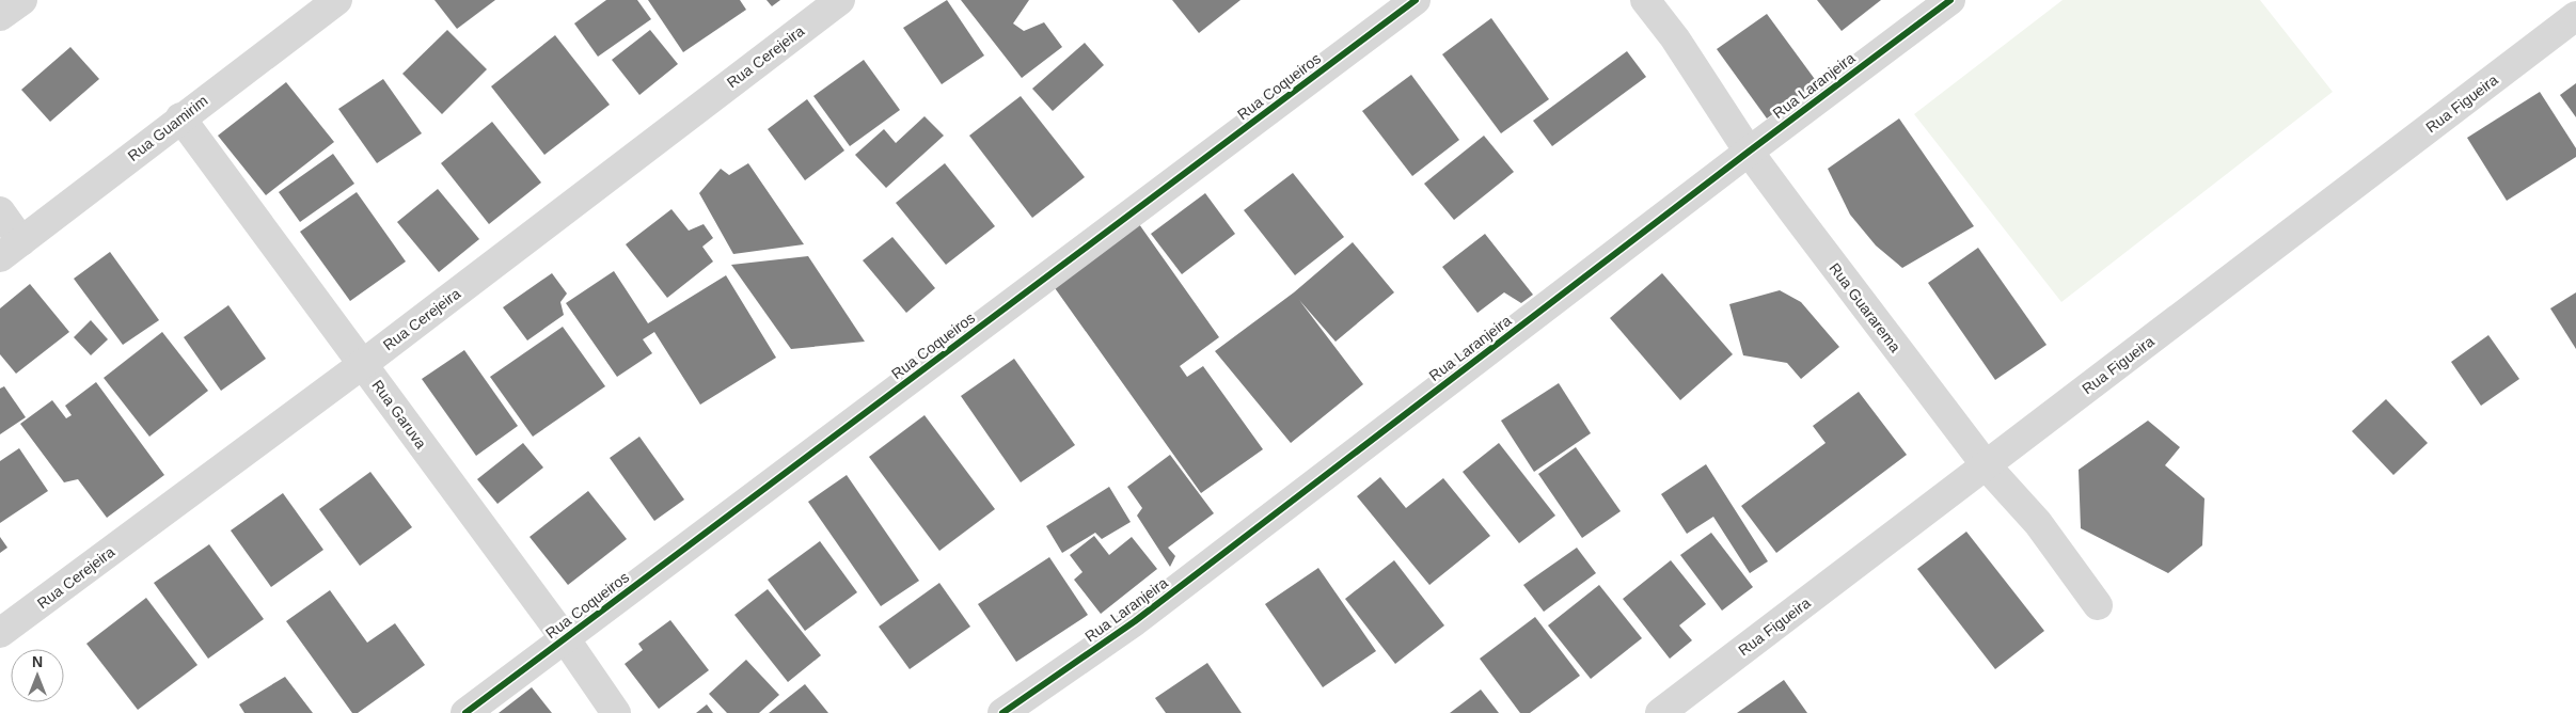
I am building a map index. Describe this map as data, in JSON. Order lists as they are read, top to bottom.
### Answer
{
  "streets": {
    "street": [
      "Rua Cerejeira",
      "Rua Laranjeira",
      "Rua Coqueiros",
      "Rua Figueira",
      "Rua Guamirim",
      "Rua Guararema",
      "Rua Garuva"
    ]
  },
  "crossings": [
    ["Rua Cerejeira", "Rua Garuva"],
    ["Rua Laranjeira", "Rua Guararema"],
    ["Rua Coqueiros", "Rua Garuva"],
    ["Rua Figueira", "Rua Guararema"],
    ["Rua Guamirim", "Rua Garuva"]
  ],
  "north": "top"
}
